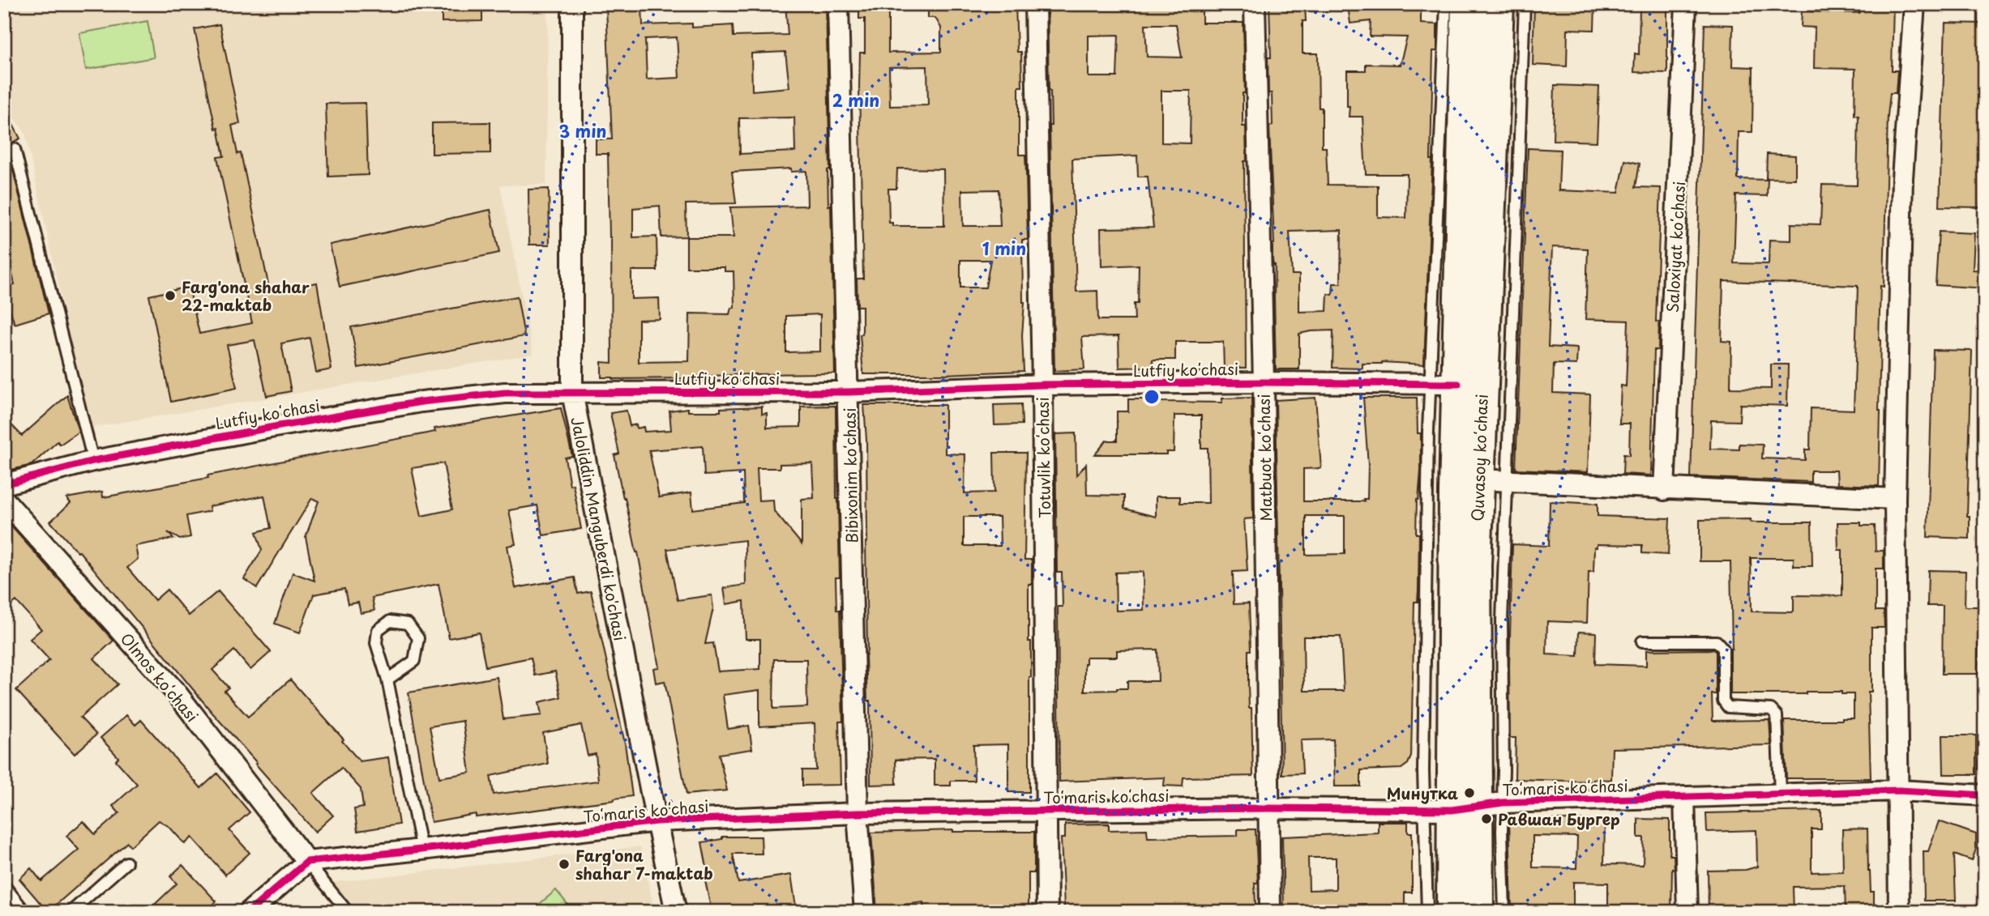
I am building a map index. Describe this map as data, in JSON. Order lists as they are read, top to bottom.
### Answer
{
  "streets": {
    "main road": ["Quvasoy koʻchasi"],
    "street": [
      "Saloxiyat koʻchasi",
      "Lutfiy koʻchasi",
      "Totuvlik koʻchasi",
      "Matbuot koʻchasi",
      "Bibixonim koʻchasi",
      "Jaloliddin Manguberdi ko'chasi",
      "Olmos koʻchasi",
      "Toʻmaris koʻchasi"
    ]
  },
  "crossings": [
    ["Lutfiy koʻchasi", "Totuvlik koʻchasi"],
    ["Lutfiy koʻchasi", "Matbuot koʻchasi"],
    ["Lutfiy koʻchasi", "Quvasoy koʻchasi"],
    ["Lutfiy koʻchasi", "Bibixonim koʻchasi"],
    ["Lutfiy koʻchasi", "Jaloliddin Manguberdi ko'chasi"],
    ["Totuvlik koʻchasi", "Toʻmaris koʻchasi"],
    ["Matbuot koʻchasi", "Toʻmaris koʻchasi"],
    ["Quvasoy koʻchasi", "Toʻmaris koʻchasi"],
    ["Bibixonim koʻchasi", "Toʻmaris koʻchasi"],
    ["Jaloliddin Manguberdi ko'chasi", "Toʻmaris koʻchasi"],
    ["Olmos koʻchasi", "Toʻmaris koʻchasi"]
  ],
  "places": [
    "Farg'ona shahar 22-maktab",
    "Минутка",
    "Равшан Бургер",
    "Farg'ona shahar 7-maktab"
  ],
  "rings": ["2 min", "3 min", "1 min"]
}
